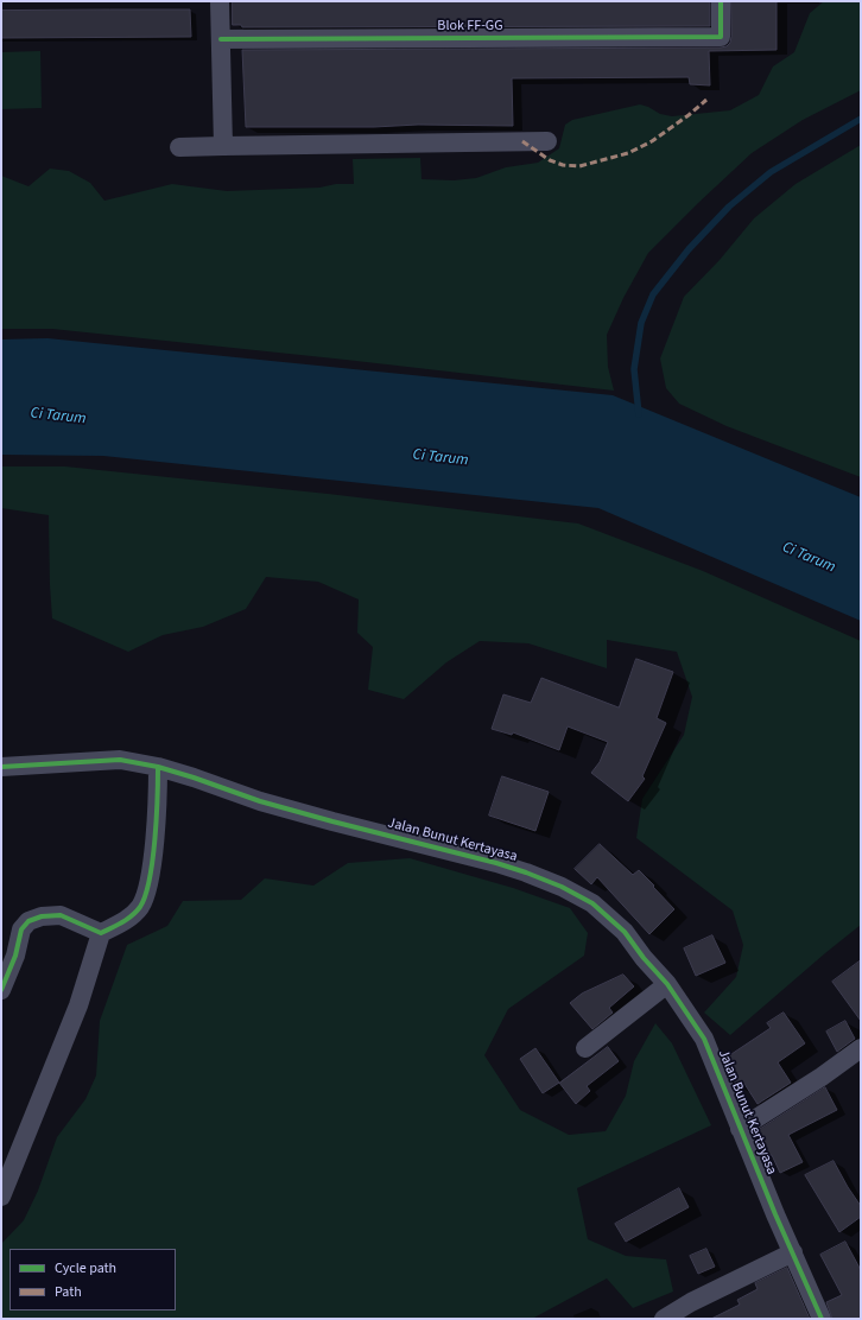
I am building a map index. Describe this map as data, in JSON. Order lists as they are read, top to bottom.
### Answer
{
  "streets": {
    "street": ["Blok FF-GG", "Jalan Bunut Kertayasa"]
  },
  "water": ["Ci Tarum"],
  "legend": ["Cycle path", "Path"]
}
